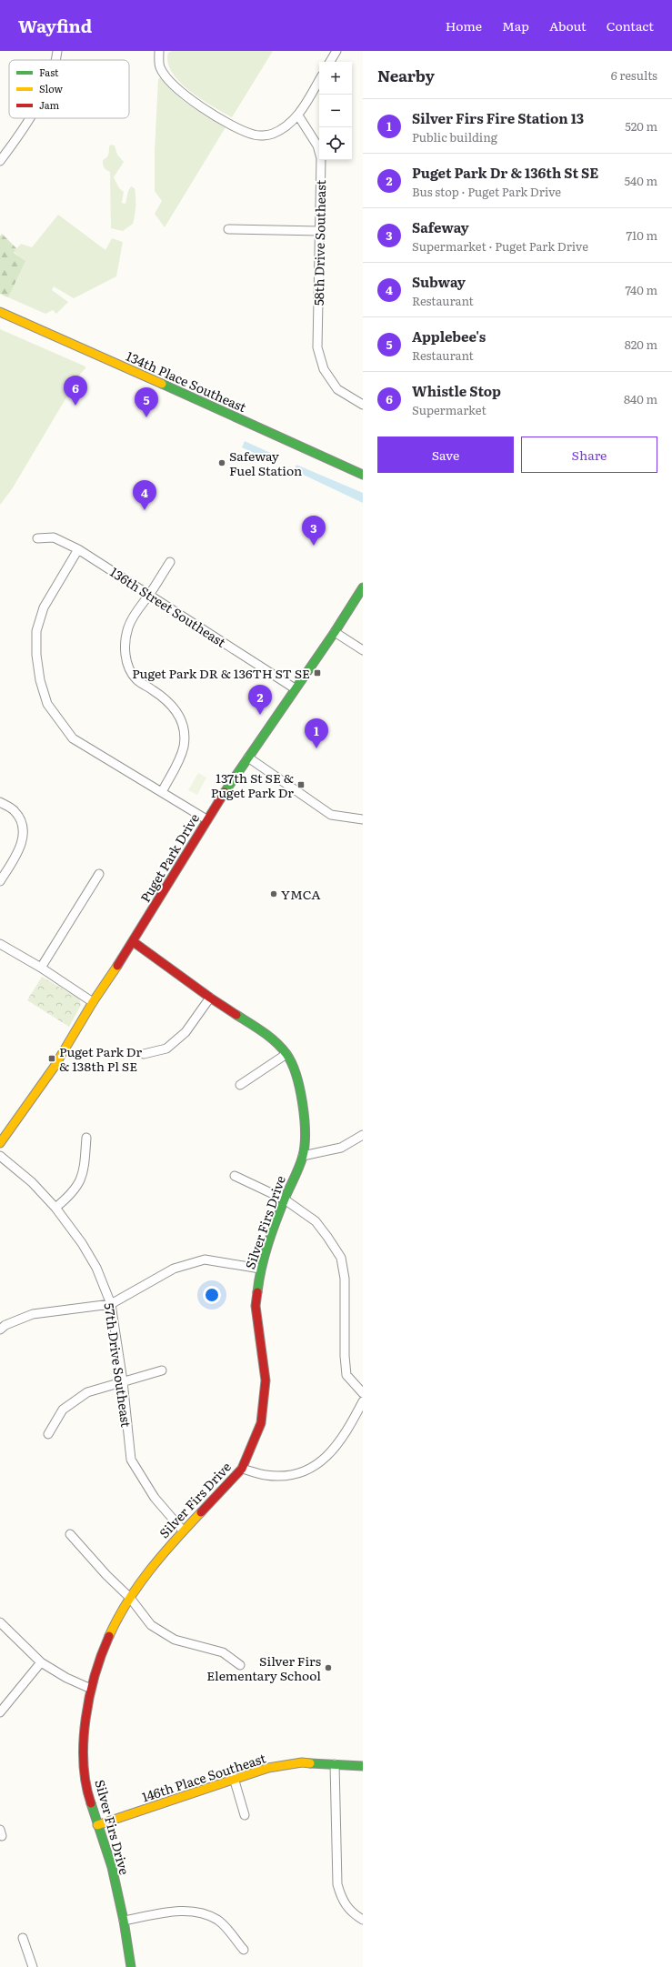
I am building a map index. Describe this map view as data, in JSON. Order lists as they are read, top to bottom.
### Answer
{
  "streets": {
    "street": [
      "58th Drive Southeast",
      "134th Place Southeast",
      "136th Street Southeast",
      "Puget Park Drive",
      "Silver Firs Drive",
      "57th Drive Southeast",
      "146th Place Southeast"
    ]
  },
  "crossings": [
    ["136th Street Southeast", "Puget Park Drive"],
    ["Puget Park Drive", "Silver Firs Drive"],
    ["Silver Firs Drive", "57th Drive Southeast"],
    ["Silver Firs Drive", "146th Place Southeast"]
  ],
  "places": {
    "other": ["Safeway Fuel Station", "YMCA", "Silver Firs Elementary School"],
    "transit": ["Puget Park DR & 136TH ST SE", "137th St SE & Puget Park Dr", "Puget Park Dr & 138th Pl SE"]
  },
  "legend": ["Fast", "Slow", "Jam"],
  "page": {
    "header": "Wayfind",
    "nav": [
      "Home",
      "Map",
      "About",
      "Contact"
    ],
    "heading": ["Nearby", "6 results"],
    "map_buttons": ["+", "−"],
    "list": [
      {
        "mark": "1",
        "name": "Silver Firs Fire Station 13",
        "note": "Public building",
        "value": "520 m"
      },
      {
        "mark": "2",
        "name": "Puget Park Dr & 136th St SE",
        "note": "Bus stop · Puget Park Drive",
        "value": "540 m"
      },
      {
        "mark": "3",
        "name": "Safeway",
        "note": "Supermarket · Puget Park Drive",
        "value": "710 m"
      },
      {
        "mark": "4",
        "name": "Subway",
        "note": "Restaurant",
        "value": "740 m"
      },
      {
        "mark": "5",
        "name": "Applebee's",
        "note": "Restaurant",
        "value": "820 m"
      },
      {
        "mark": "6",
        "name": "Whistle Stop",
        "note": "Supermarket",
        "value": "840 m"
      }
    ],
    "pins": [
      "6",
      "5",
      "4",
      "3",
      "2",
      "1"
    ],
    "buttons": ["Save", "Share"]
  }
}
